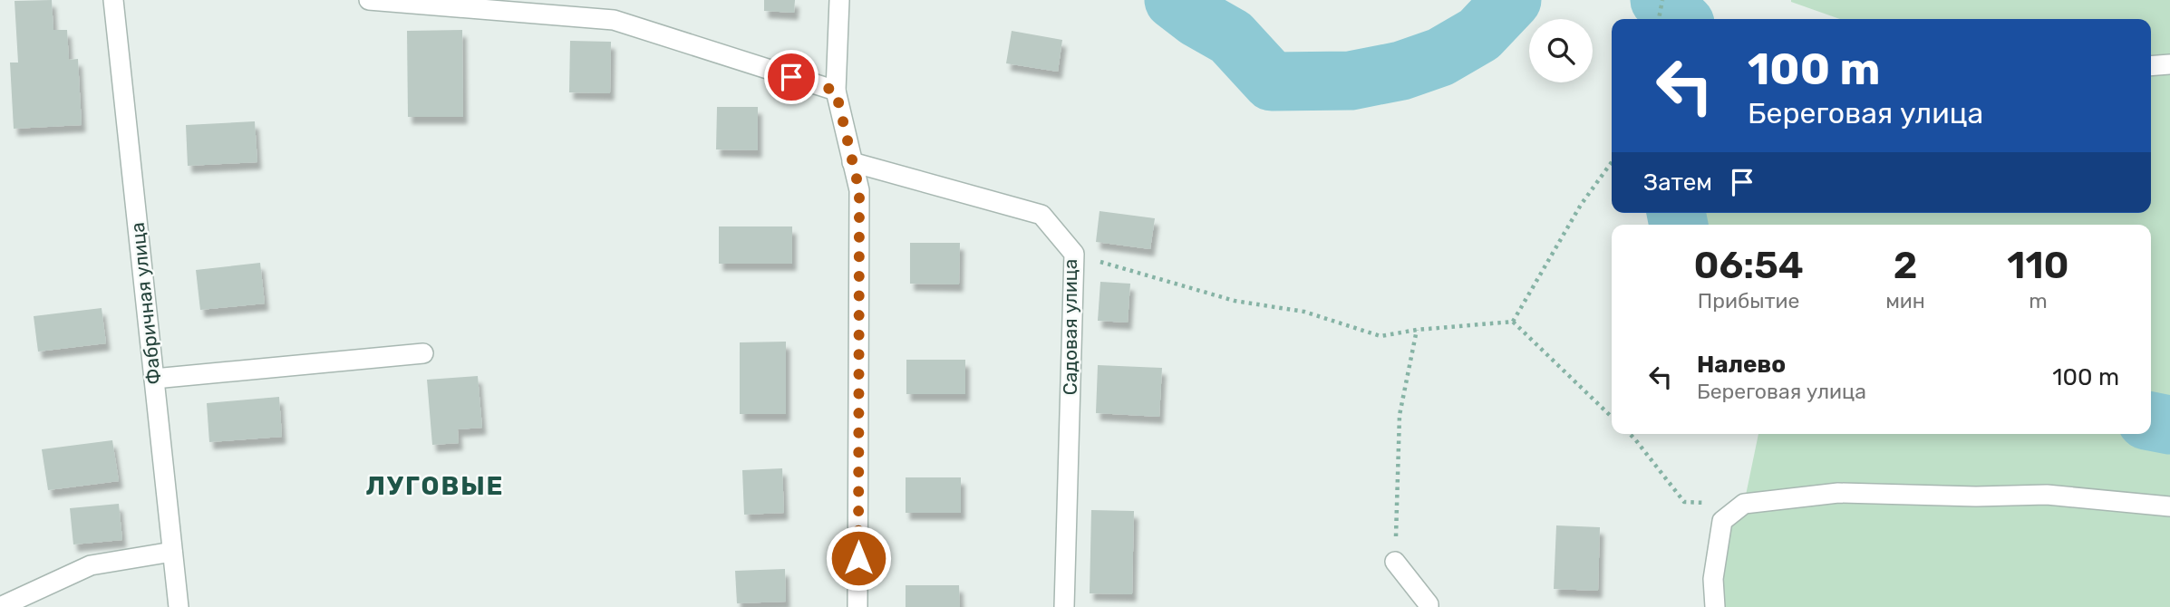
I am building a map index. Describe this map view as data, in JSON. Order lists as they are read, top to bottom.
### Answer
{
  "streets": {
    "street": ["Фабричная улица", "Садовая улица"]
  },
  "districts": ["ЛУГОВЫЕ"],
  "page": {
    "turn": ["100 m", "Береговая улица"],
    "then": "Затем",
    "eta": [
      "06:54",
      "Прибытие",
      "2",
      "мин",
      "110",
      "m"
    ],
    "list": [
      {
        "name": "Налево",
        "note": "Береговая улица",
        "value": "100 m"
      }
    ]
  }
}
